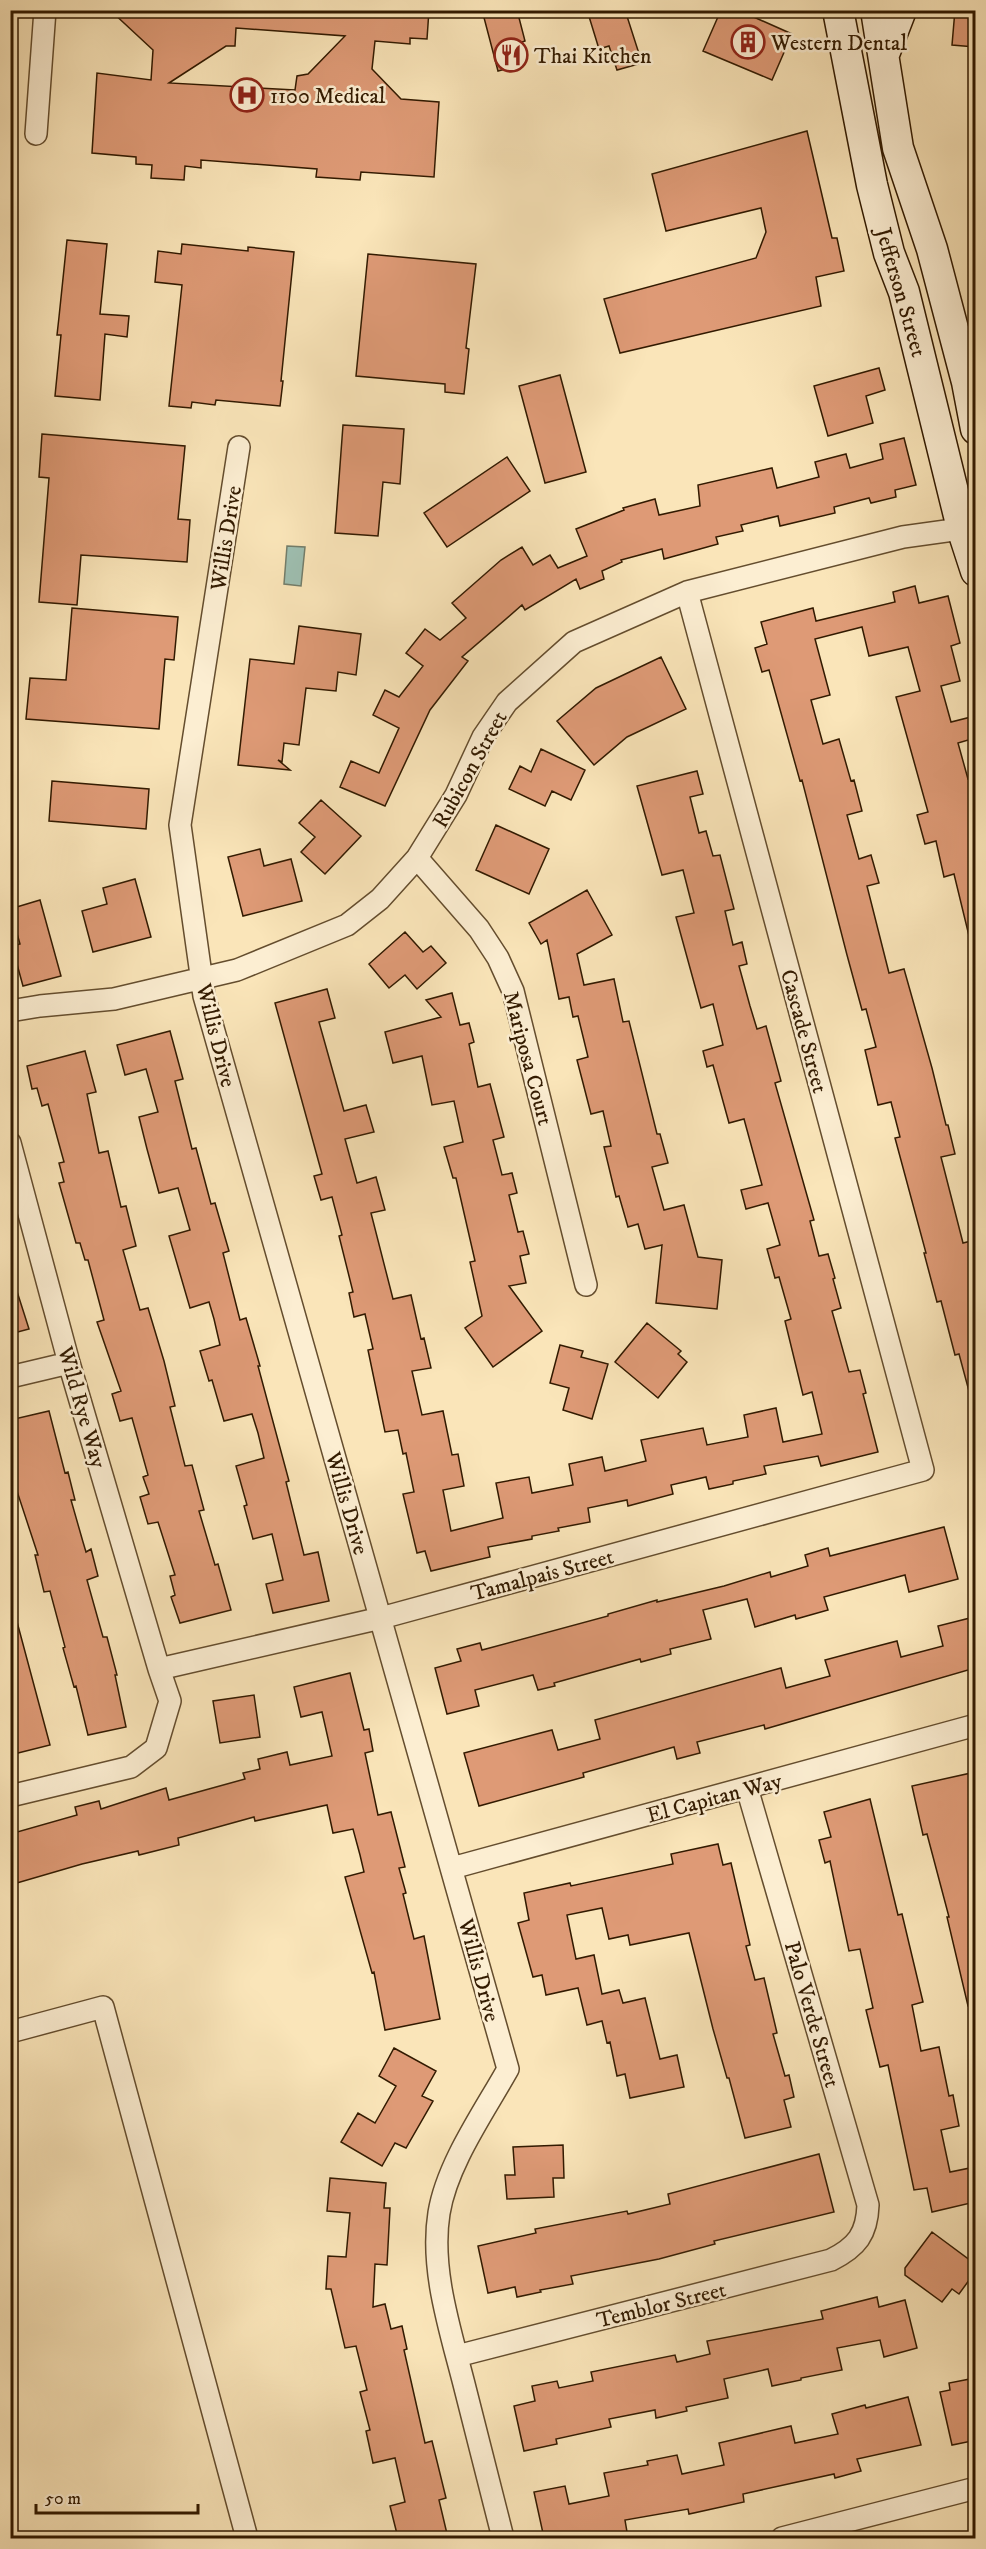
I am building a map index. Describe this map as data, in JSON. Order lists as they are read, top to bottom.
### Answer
{
  "streets": {
    "main road": ["Jefferson Street"],
    "street": [
      "Willis Drive",
      "Rubicon Street",
      "Cascade Street",
      "Mariposa Court",
      "Wild Rye Way",
      "Tamalpais Street",
      "El Capitan Way",
      "Palo Verde Street",
      "Temblor Street"
    ]
  },
  "crossings": [
    ["Jefferson Street", "Rubicon Street"],
    ["Willis Drive", "Rubicon Street"],
    ["Willis Drive", "Tamalpais Street"],
    ["Willis Drive", "El Capitan Way"],
    ["Willis Drive", "Temblor Street"],
    ["Rubicon Street", "Cascade Street"],
    ["Rubicon Street", "Mariposa Court"],
    ["Cascade Street", "Tamalpais Street"],
    ["Wild Rye Way", "Tamalpais Street"],
    ["El Capitan Way", "Palo Verde Street"],
    ["Palo Verde Street", "Temblor Street"]
  ],
  "places": {
    "building": ["Western Dental"],
    "restaurant": ["Thai Kitchen"],
    "hospital": ["1100 Medical"]
  },
  "scale_bar": "50 m"
}
